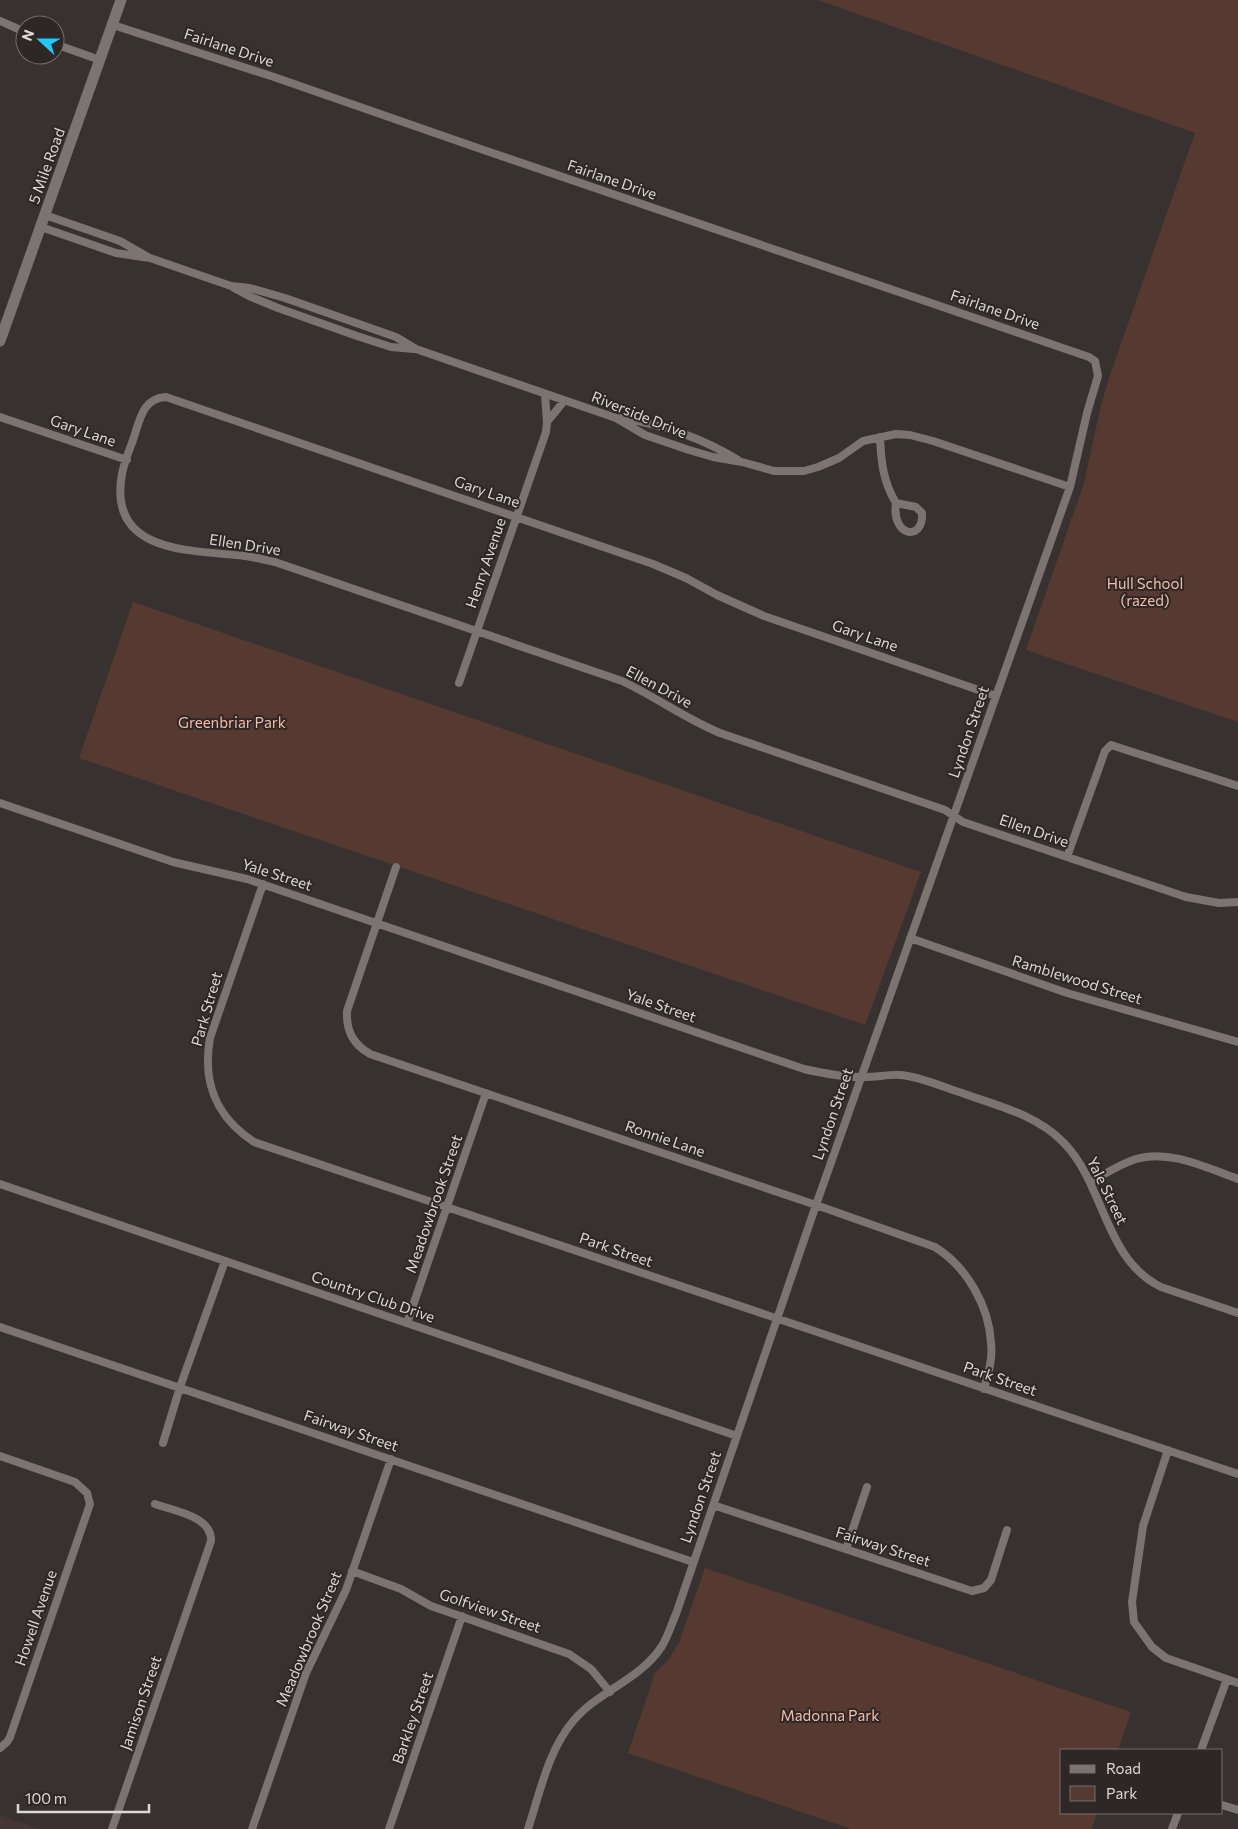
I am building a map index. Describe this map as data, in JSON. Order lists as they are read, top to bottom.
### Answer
{
  "streets": {
    "main road": ["5 Mile Road"],
    "street": [
      "Fairlane Drive",
      "Riverside Drive",
      "Gary Lane",
      "Ellen Drive",
      "Henry Avenue",
      "Lyndon Street",
      "Yale Street",
      "Ramblewood Street",
      "Park Street",
      "Ronnie Lane",
      "Meadowbrook Street",
      "Country Club Drive",
      "Fairway Street",
      "Golfview Street",
      "Howell Avenue",
      "Jamison Street",
      "Barkley Street"
    ]
  },
  "crossings": [
    ["Fairlane Drive", "5 Mile Road"],
    ["Fairlane Drive", "Lyndon Street"],
    ["5 Mile Road", "Riverside Drive"],
    ["Riverside Drive", "Henry Avenue"],
    ["Riverside Drive", "Lyndon Street"],
    ["Gary Lane", "Ellen Drive"],
    ["Gary Lane", "Henry Avenue"],
    ["Gary Lane", "Lyndon Street"],
    ["Ellen Drive", "Henry Avenue"],
    ["Ellen Drive", "Lyndon Street"],
    ["Lyndon Street", "Yale Street"],
    ["Lyndon Street", "Ramblewood Street"],
    ["Lyndon Street", "Park Street"],
    ["Lyndon Street", "Ronnie Lane"],
    ["Lyndon Street", "Country Club Drive"],
    ["Lyndon Street", "Fairway Street"],
    ["Lyndon Street", "Golfview Street"],
    ["Yale Street", "Park Street"],
    ["Yale Street", "Ronnie Lane"],
    ["Park Street", "Ronnie Lane"],
    ["Park Street", "Meadowbrook Street"],
    ["Ronnie Lane", "Meadowbrook Street"],
    ["Meadowbrook Street", "Country Club Drive"],
    ["Meadowbrook Street", "Fairway Street"],
    ["Meadowbrook Street", "Golfview Street"],
    ["Golfview Street", "Barkley Street"]
  ],
  "parks": ["Hull School (razed)", "Greenbriar Park", "Madonna Park"],
  "legend": ["Road", "Park"],
  "scale_bar": "100 m",
  "north": "left"
}
